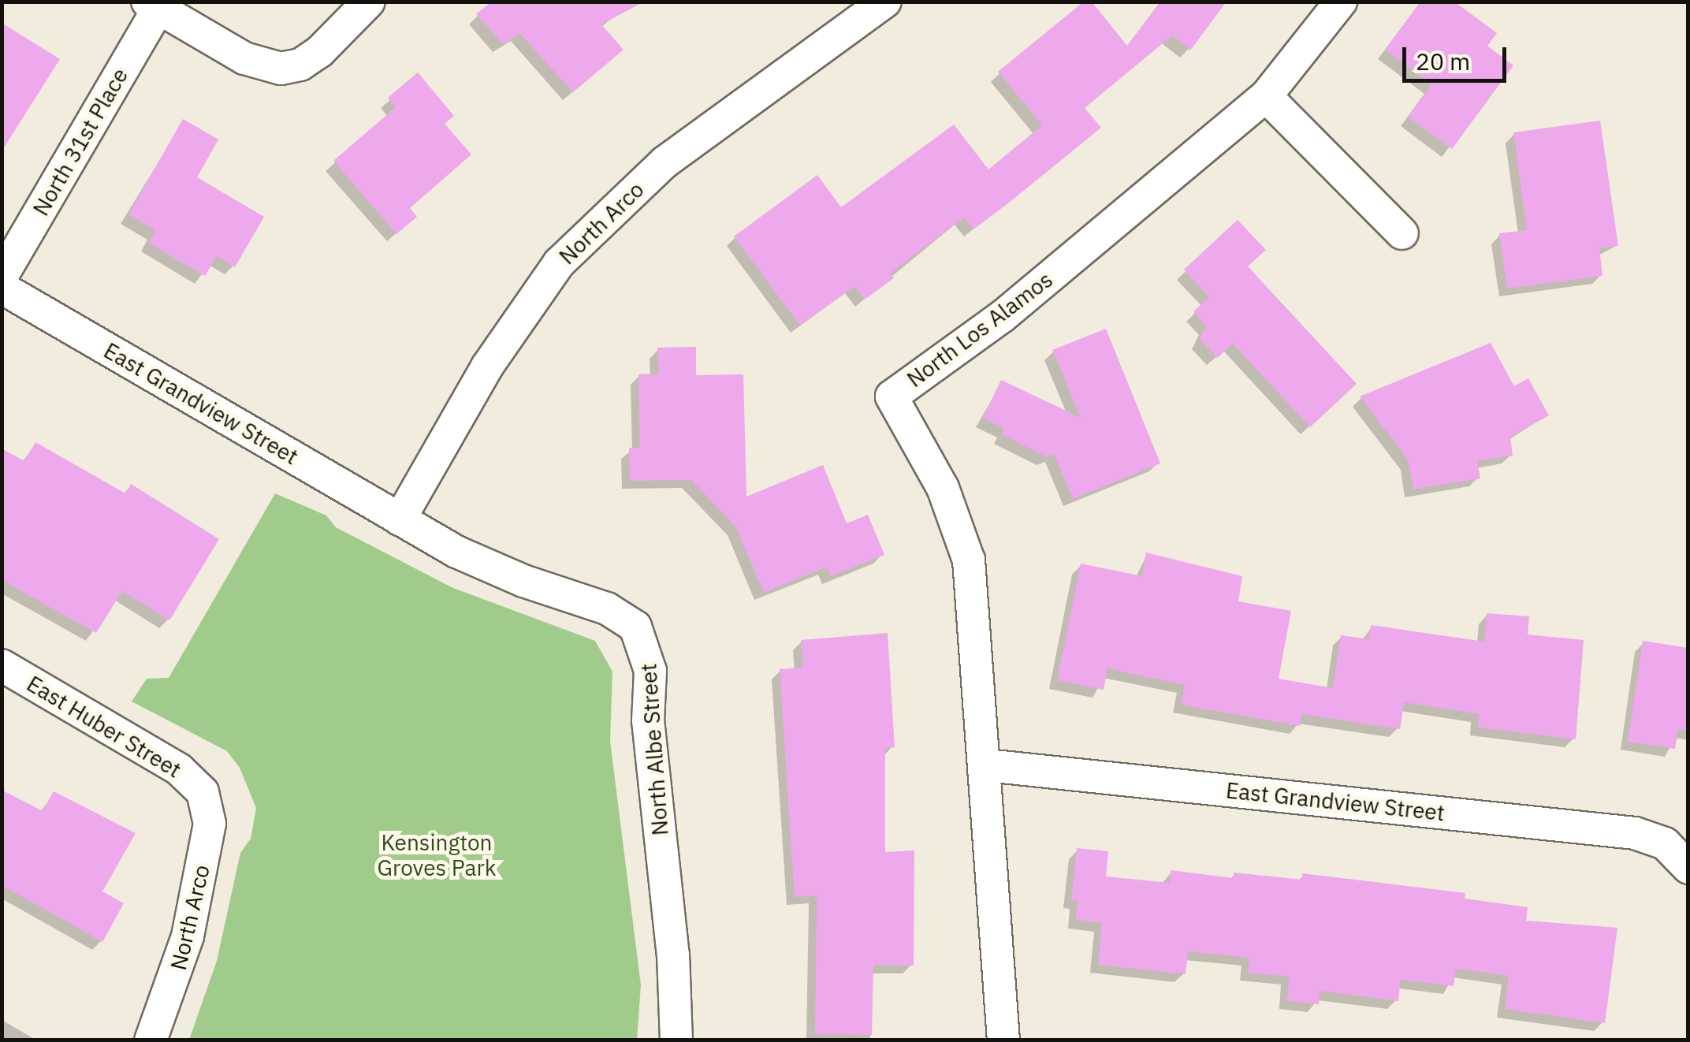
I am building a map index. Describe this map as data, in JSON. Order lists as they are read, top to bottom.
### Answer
{
  "streets": {
    "street": [
      "North 31st Place",
      "North Arco",
      "North Los Alamos",
      "East Grandview Street",
      "East Huber Street",
      "North Albe Street"
    ]
  },
  "crossings": [
    ["North Arco", "East Grandview Street"],
    ["North Arco", "East Huber Street"],
    ["North Arco", "North Albe Street"],
    ["North Los Alamos", "East Grandview Street"],
    ["East Grandview Street", "North Albe Street"]
  ],
  "parks": ["Kensington Groves Park"],
  "scale_bar": "20 m"
}
